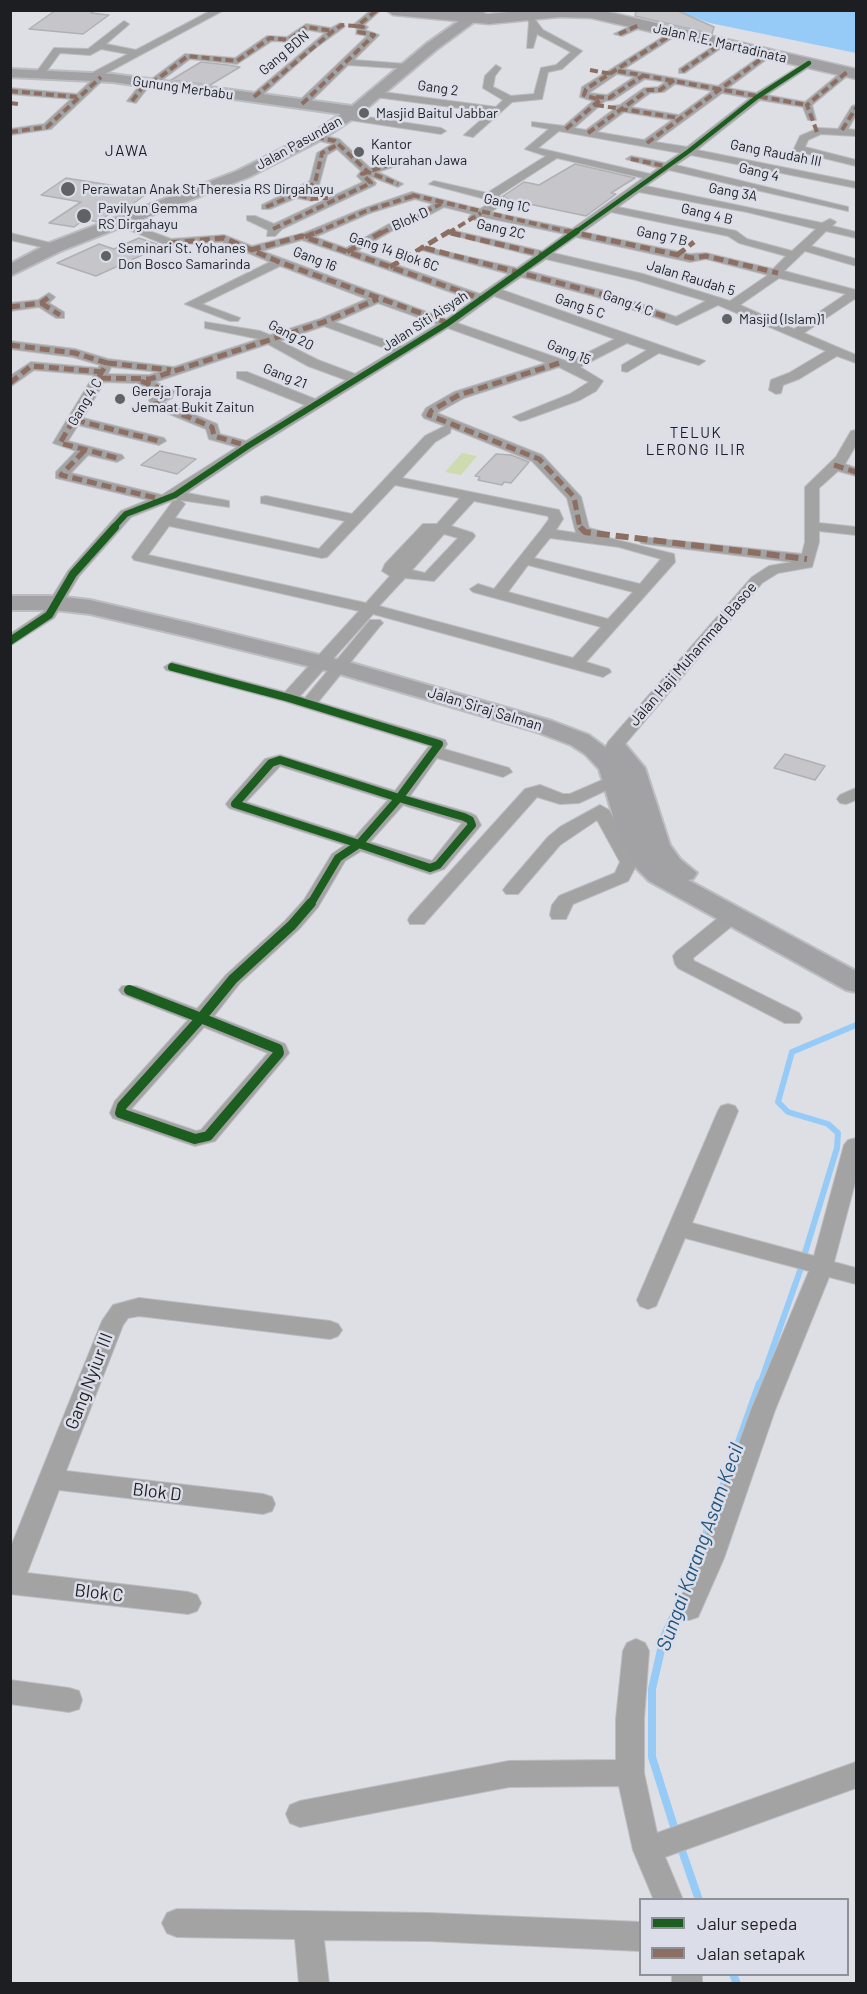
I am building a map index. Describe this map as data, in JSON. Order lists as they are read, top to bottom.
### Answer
{
  "streets": {
    "highway": ["Jalan R.E. Martadinata"],
    "street": [
      "Gang BDN",
      "Gunung Merbabu",
      "Gang 2",
      "Jalan Pasundan",
      "Gang Raudah III",
      "Gang 4",
      "Gang 3A",
      "Gang 1C",
      "Gang 4 B",
      "Blok D",
      "Gang 2C",
      "Gang 7 B",
      "Gang 14 Blok 6C",
      "Gang 16",
      "Jalan Raudah 5",
      "Gang 4 C",
      "Gang 5 C",
      "Jalan Siti Aisyah",
      "Gang 20",
      "Gang 15",
      "Gang 21",
      "Jalan Haji Muhammad Basoe",
      "Jalan Siraj Salman",
      "Gang Nyiur III",
      "Blok C"
    ]
  },
  "crossings": [
    ["Jalan R.E. Martadinata", "Jalan Pasundan"],
    ["Jalan R.E. Martadinata", "Jalan Siti Aisyah"],
    ["Gang BDN", "Gunung Merbabu"],
    ["Gunung Merbabu", "Jalan Pasundan"],
    ["Gang 2", "Jalan Pasundan"],
    ["Jalan Pasundan", "Gang 16"],
    ["Gang Raudah III", "Jalan Siti Aisyah"],
    ["Gang 4", "Gang 3A"],
    ["Gang 4", "Jalan Siti Aisyah"],
    ["Gang 3A", "Jalan Siti Aisyah"],
    ["Gang 1C", "Blok D"],
    ["Gang 1C", "Gang 7 B"],
    ["Gang 1C", "Gang 14 Blok 6C"],
    ["Gang 1C", "Jalan Siti Aisyah"],
    ["Gang 4 B", "Jalan Siti Aisyah"],
    ["Blok D", "Gang 14 Blok 6C"],
    ["Blok D", "Gang Nyiur III"],
    ["Gang 2C", "Jalan Raudah 5"],
    ["Gang 2C", "Jalan Siti Aisyah"],
    ["Gang 7 B", "Jalan Siti Aisyah"],
    ["Gang 14 Blok 6C", "Gang 5 C"],
    ["Gang 14 Blok 6C", "Jalan Siti Aisyah"],
    ["Gang 16", "Jalan Siti Aisyah"],
    ["Gang 16", "Gang 15"],
    ["Jalan Raudah 5", "Gang 4 C"],
    ["Jalan Raudah 5", "Jalan Siti Aisyah"],
    ["Gang 4 C", "Jalan Siti Aisyah"],
    ["Gang 5 C", "Jalan Siti Aisyah"],
    ["Jalan Siti Aisyah", "Gang 20"],
    ["Jalan Siti Aisyah", "Gang 15"],
    ["Jalan Siti Aisyah", "Gang 21"],
    ["Jalan Siti Aisyah", "Jalan Siraj Salman"],
    ["Jalan Haji Muhammad Basoe", "Jalan Siraj Salman"],
    ["Gang Nyiur III", "Blok C"]
  ],
  "districts": ["JAWA", "TELUK LERONG ILIR"],
  "water": ["Sungai Karang Asam Kecil"],
  "places": [
    "Masjid Baitul Jabbar",
    "Kantor Kelurahan Jawa",
    "Perawatan Anak St Theresia RS Dirgahayu",
    "Pavilyun Gemma RS Dirgahayu",
    "Seminari St. Yohanes Don Bosco Samarinda",
    "Masjid (Islam)1",
    "Gereja Toraja Jemaat Bukit Zaitun"
  ],
  "legend": ["Jalur sepeda", "Jalan setapak"]
}
